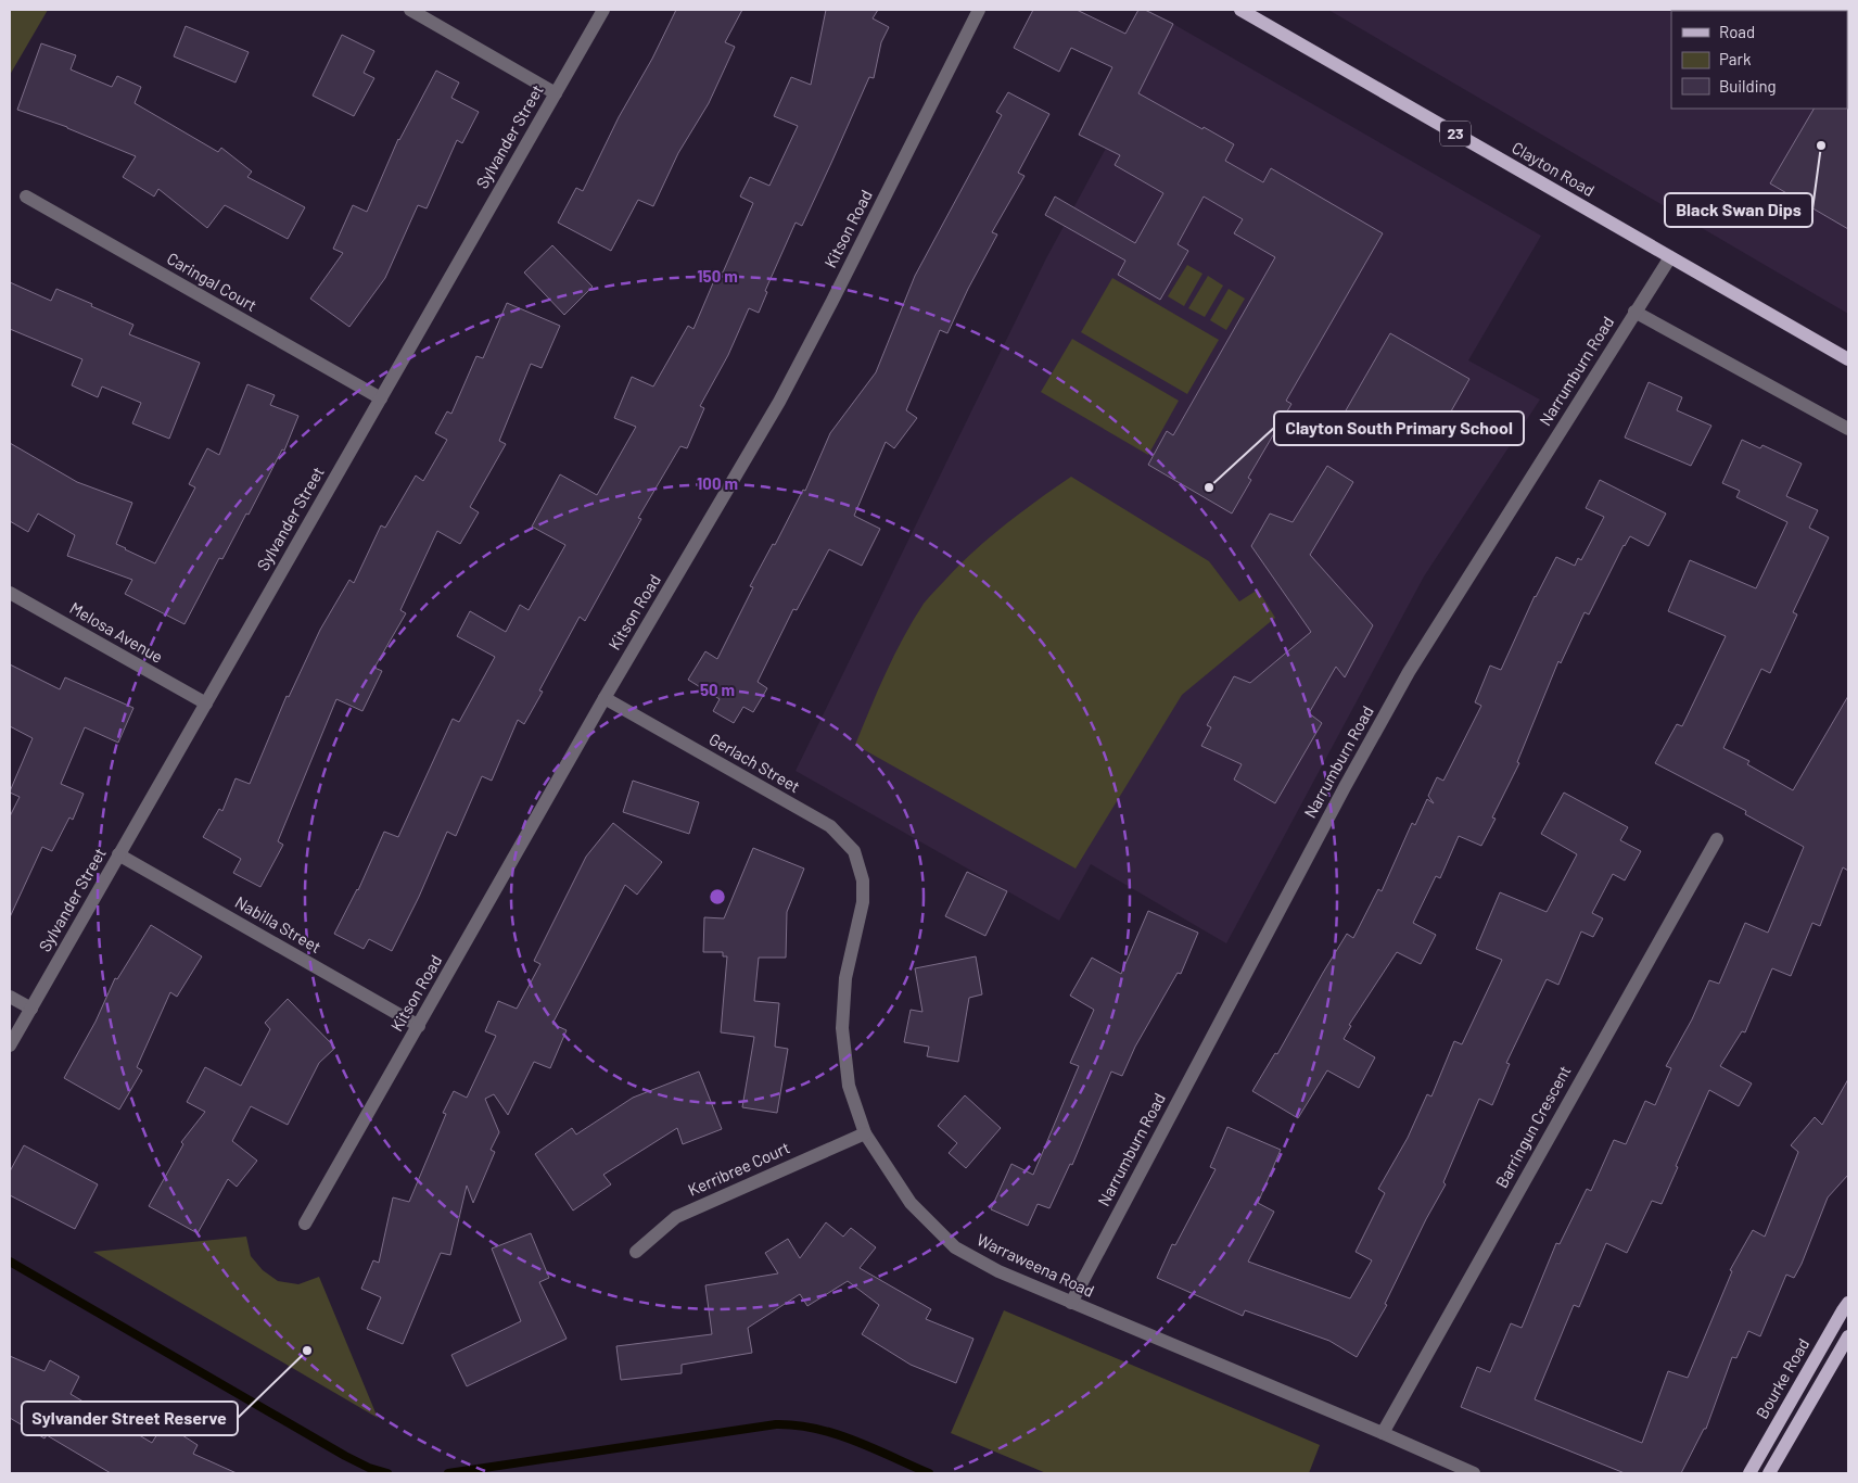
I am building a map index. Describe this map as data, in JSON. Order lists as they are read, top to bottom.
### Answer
{
  "streets": {
    "main road": ["23", "Clayton Road", "Bourke Road"],
    "street": [
      "Sylvander Street",
      "Kitson Road",
      "Caringal Court",
      "Narrumburn Road",
      "Melosa Avenue",
      "Gerlach Street",
      "Nabilla Street",
      "Barringun Crescent",
      "Kerribree Court",
      "Warraweena Road"
    ]
  },
  "crossings": [
    ["Sylvander Street", "Caringal Court"],
    ["Sylvander Street", "Melosa Avenue"],
    ["Sylvander Street", "Nabilla Street"],
    ["Clayton Road", "Narrumburn Road"],
    ["Kitson Road", "Gerlach Street"],
    ["Kitson Road", "Nabilla Street"],
    ["Narrumburn Road", "Warraweena Road"],
    ["Gerlach Street", "Warraweena Road"],
    ["Barringun Crescent", "Warraweena Road"],
    ["Kerribree Court", "Warraweena Road"]
  ],
  "places": ["Black Swan Dips", "Clayton South Primary School", "Sylvander Street Reserve"],
  "legend": ["Road", "Park", "Building"],
  "rings": ["150 m", "100 m", "50 m"]
}
